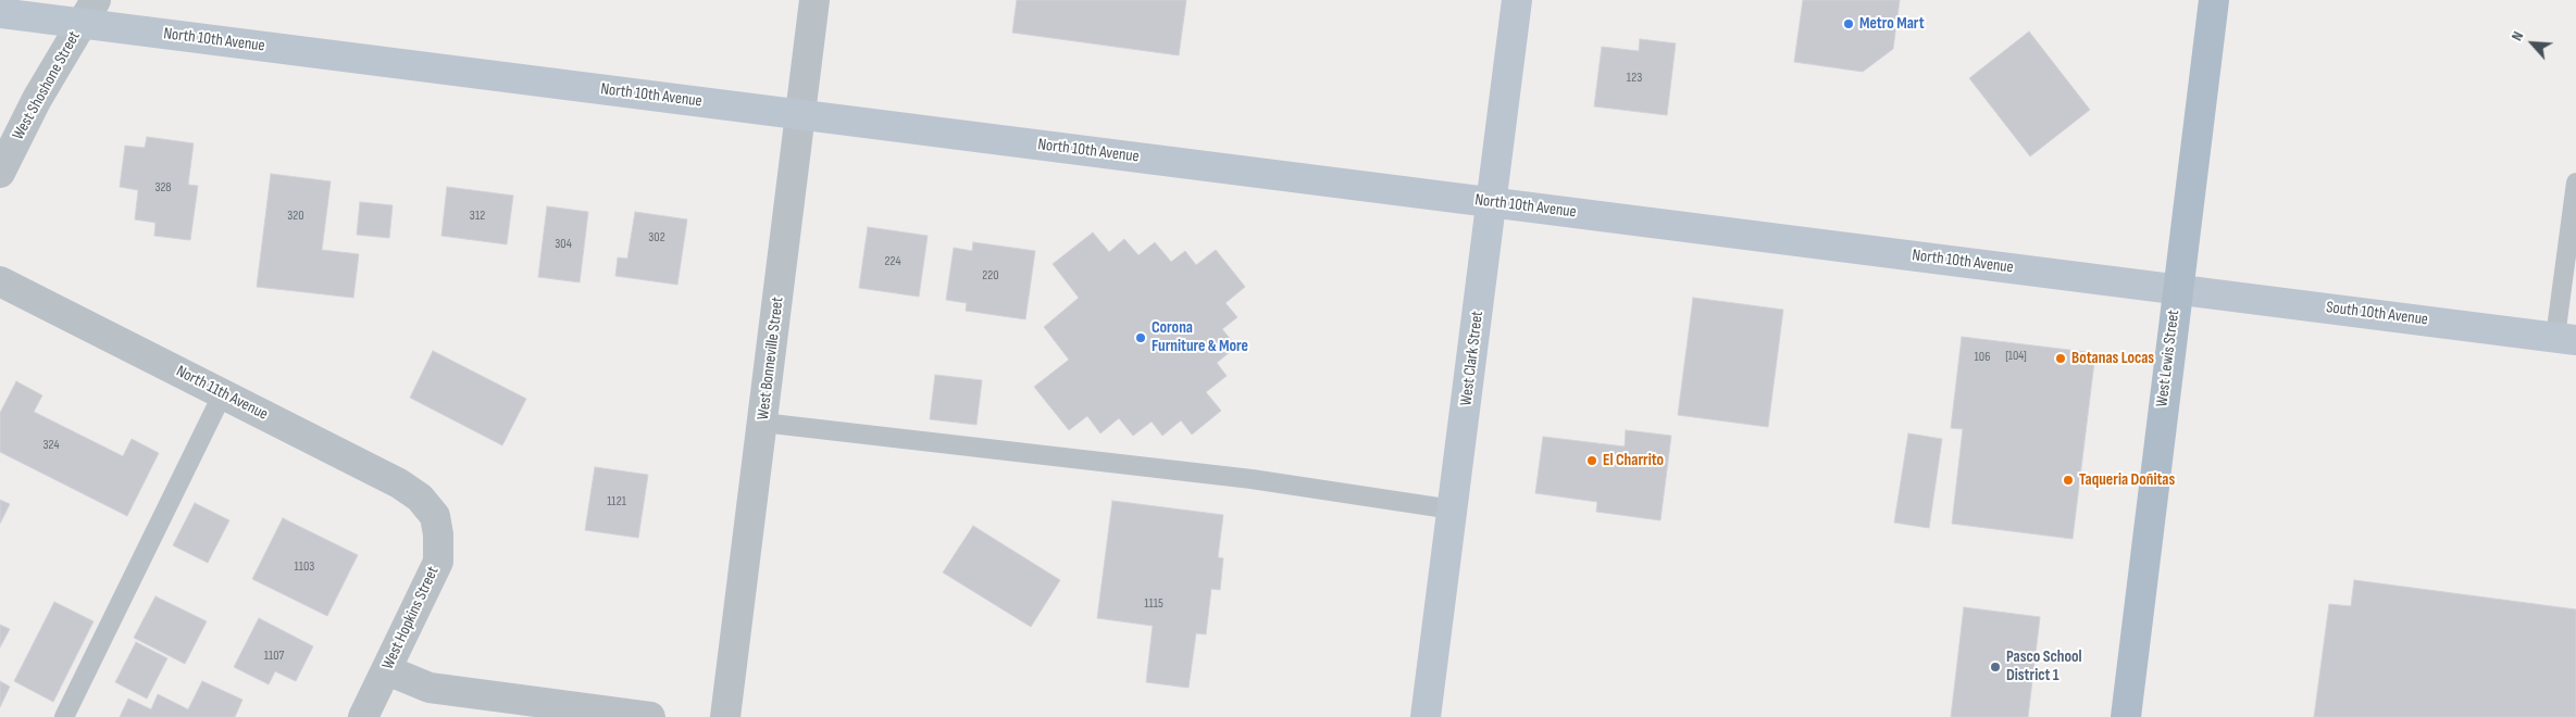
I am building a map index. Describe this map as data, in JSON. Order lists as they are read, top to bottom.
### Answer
{
  "streets": {
    "main road": ["West Lewis Street"],
    "street": [
      "North 10th Avenue",
      "West Shoshone Street",
      "South 10th Avenue",
      "West Bonneville Street",
      "West Clark Street",
      "North 11th Avenue",
      "West Hopkins Street"
    ]
  },
  "crossings": [
    ["North 10th Avenue", "West Shoshone Street"],
    ["North 10th Avenue", "South 10th Avenue"],
    ["North 10th Avenue", "West Bonneville Street"],
    ["North 10th Avenue", "West Clark Street"],
    ["North 10th Avenue", "West Lewis Street"],
    ["South 10th Avenue", "West Lewis Street"],
    ["North 11th Avenue", "West Hopkins Street"]
  ],
  "places": [
    "Metro Mart",
    "Corona Furniture & More",
    "Botanas Locas",
    "El Charrito",
    "Taqueria Doñitas",
    "Pasco School District 1"
  ],
  "house_numbers": [
    "123",
    "328",
    "320",
    "312",
    "302",
    "304",
    "224",
    "220",
    "[104]",
    "106",
    "324",
    "1121",
    "1103",
    "1115",
    "1107"
  ],
  "north": "top left"
}
